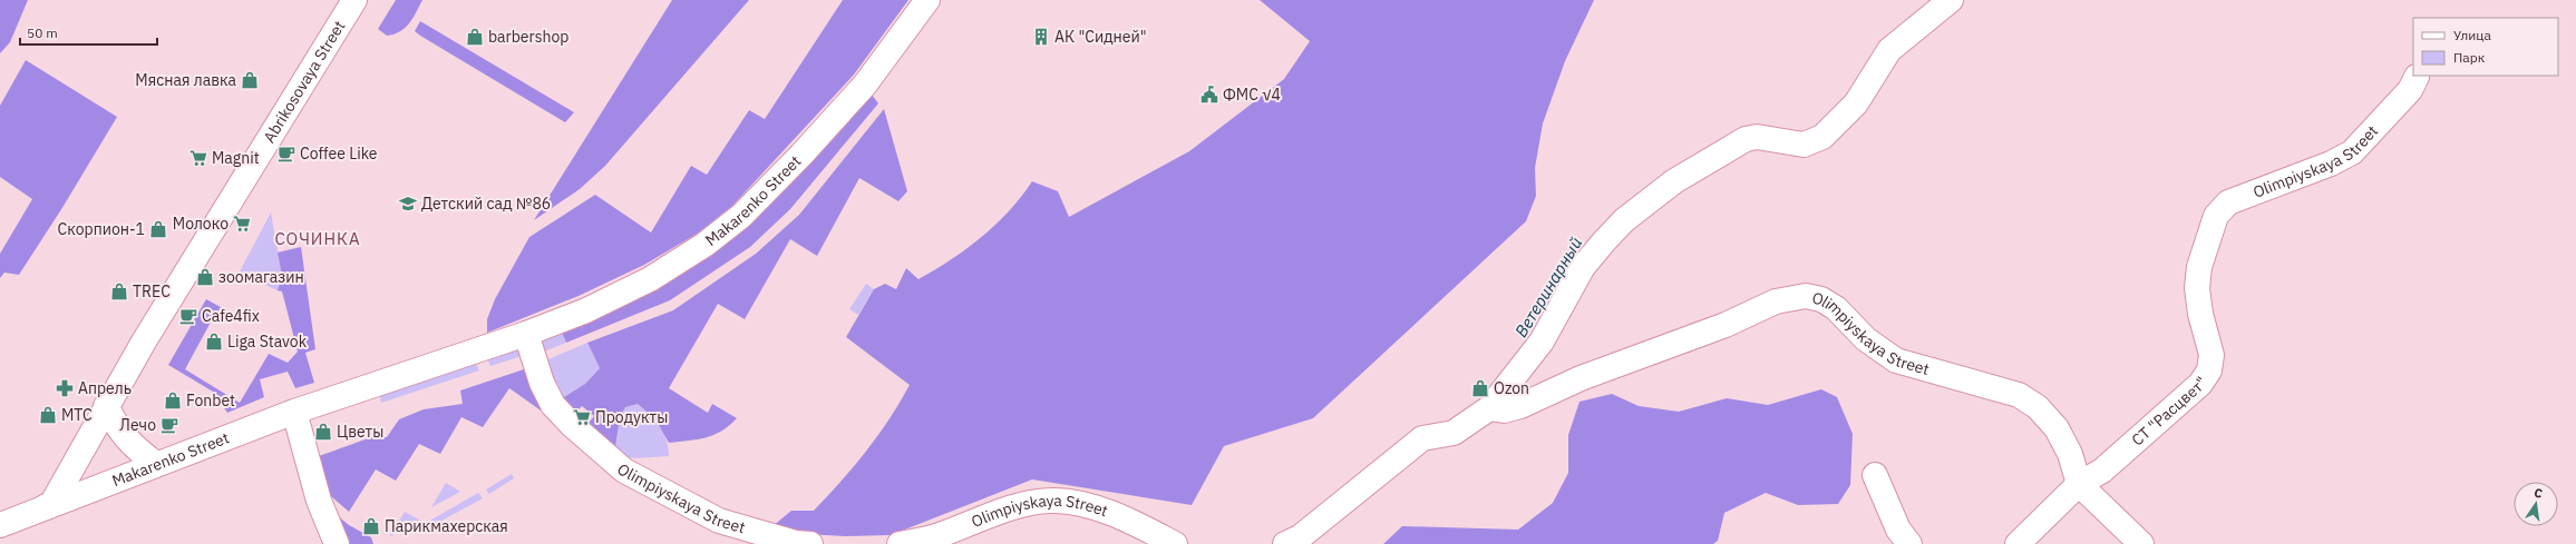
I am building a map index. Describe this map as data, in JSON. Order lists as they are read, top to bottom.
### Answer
{
  "streets": {
    "street": [
      "Abrikosovaya Street",
      "Olimpiyskaya Street",
      "Makarenko Street",
      "СТ \"Расцвет\""
    ]
  },
  "crossings": [
    ["Abrikosovaya Street", "Makarenko Street"],
    ["Olimpiyskaya Street", "Makarenko Street"],
    ["Olimpiyskaya Street", "СТ \"Расцвет\""]
  ],
  "districts": ["СОЧИНКА"],
  "water": ["Ветеринарный"],
  "places": {
    "shop": [
      "barbershop",
      "Мясная лавка",
      "Скорпион-1",
      "зоомагазин",
      "TREC",
      "Liga Stavok",
      "Ozon",
      "Fonbet",
      "МТС",
      "Цветы",
      "Парикмахерская"
    ],
    "building": ["АК \"Сидней\""],
    "public building": ["ФМС √4"],
    "cafe": ["Coffee Like", "Cafe4fix", "Лечо"],
    "supermarket": ["Magnit", "Молоко", "Продукты"],
    "school or university": ["Детский сад №86"],
    "pharmacy": ["Апрель"]
  },
  "legend": ["Улица", "Парк"],
  "scale_bar": "50 m",
  "north": "top"
}
